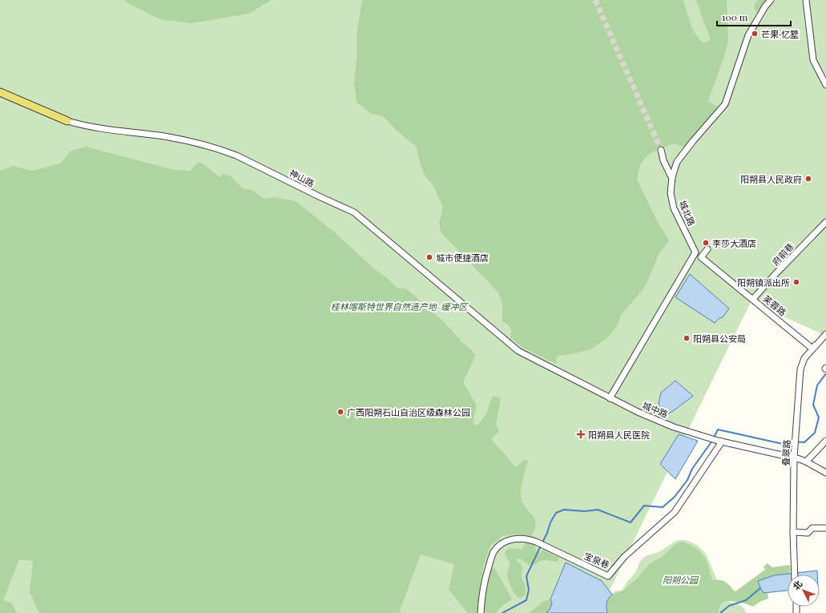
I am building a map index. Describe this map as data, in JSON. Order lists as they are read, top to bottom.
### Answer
{
  "streets": {
    "street": [
      "神山路",
      "城北路",
      "府前巷",
      "芙蓉路",
      "城中路",
      "叠翠路",
      "宝泉巷"
    ]
  },
  "crossings": [
    ["神山路", "城中路"],
    ["城北路", "芙蓉路"],
    ["府前巷", "芙蓉路"],
    ["芙蓉路", "叠翠路"],
    ["城中路", "叠翠路"],
    ["城中路", "宝泉巷"]
  ],
  "parks": ["桂林喀斯特世界自然遗产地-缓冲区", "阳朔公园"],
  "places": {
    "other": [
      "芒果·忆墅",
      "阳朔县人民政府",
      "李莎大酒店",
      "城市便捷酒店",
      "阳朔镇派出所",
      "阳朔县公安局",
      "广西阳朔石山自治区级森林公园"
    ],
    "health": ["阳朔县人民医院"]
  },
  "scale_bar": "100 m",
  "north": "top left"
}
